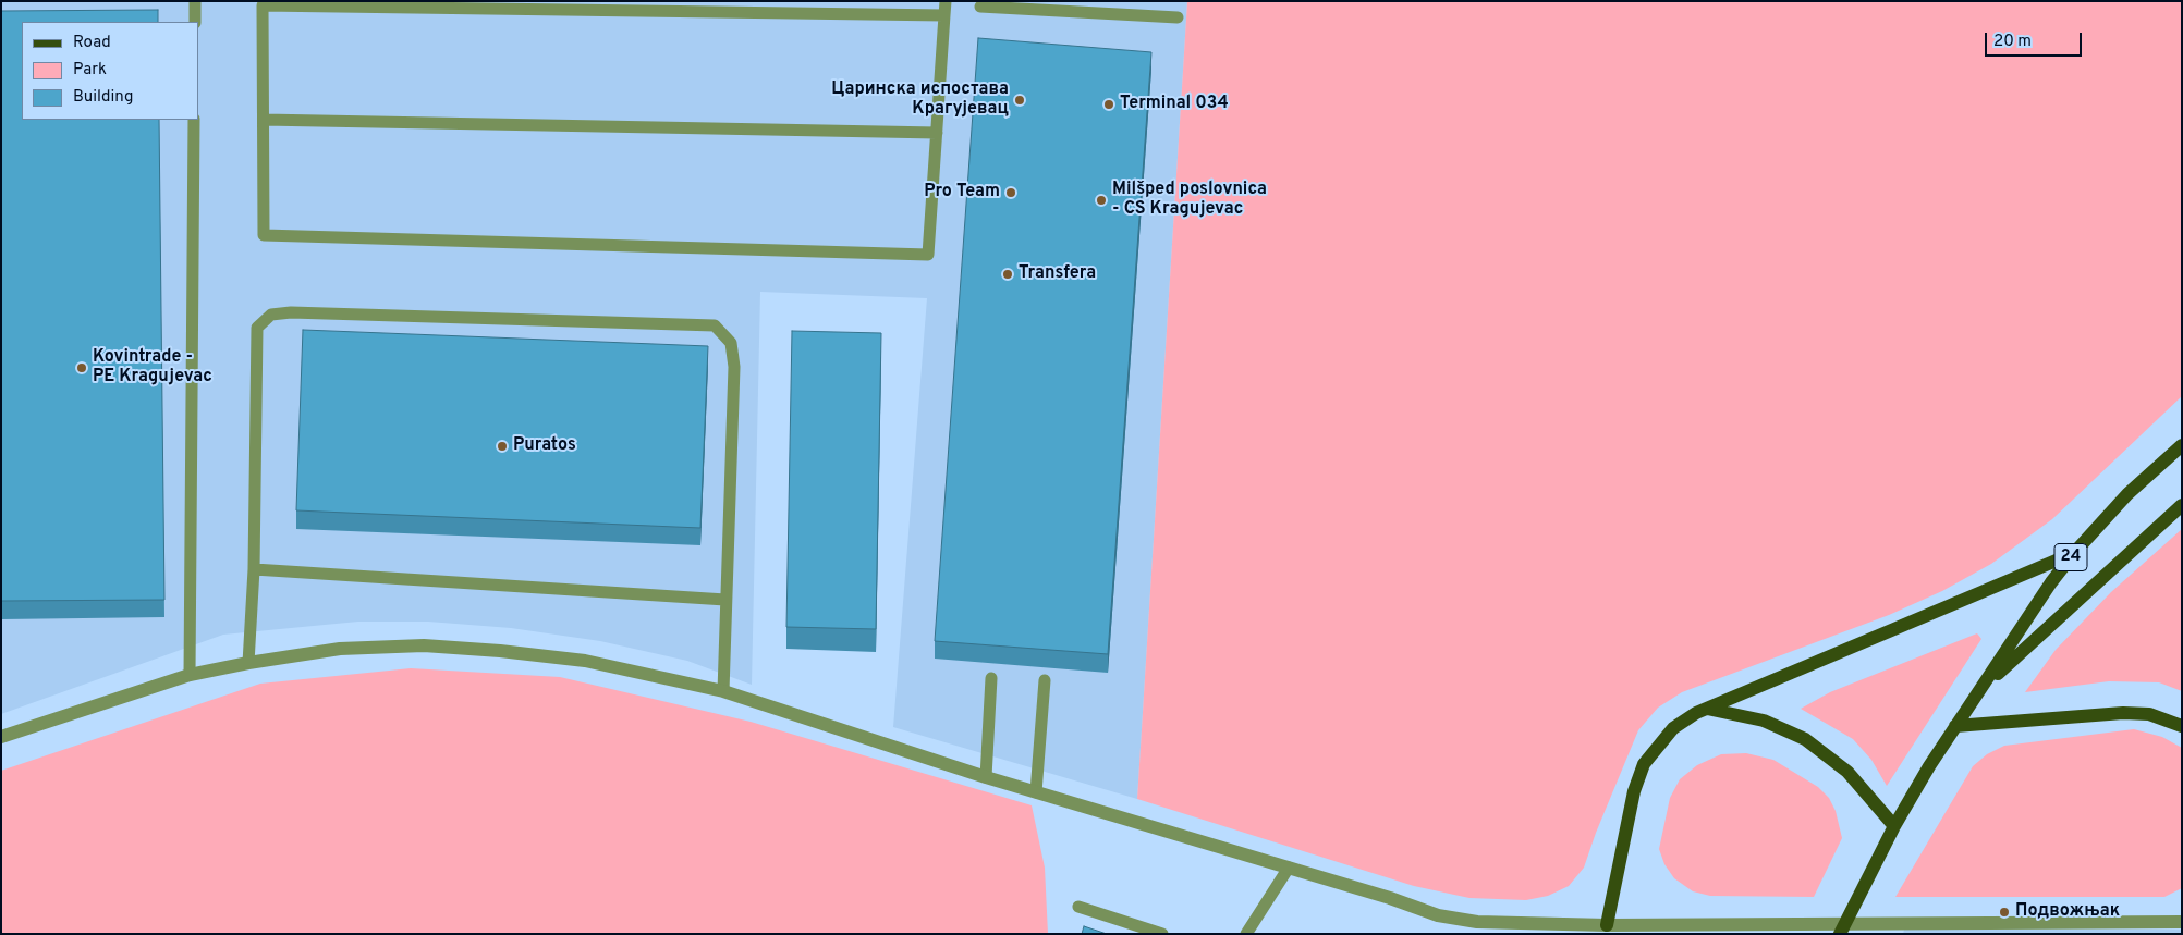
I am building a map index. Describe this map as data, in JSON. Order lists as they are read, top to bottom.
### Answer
{
  "streets": {
    "main road": ["24"]
  },
  "places": [
    "Царинска испостава Крагујевац",
    "Terminal 034",
    "Pro Team",
    "Milšped poslovnica - CS Kragujevac",
    "Transfera",
    "Kovintrade - PE Kragujevac",
    "Puratos",
    "Подвожњак"
  ],
  "legend": ["Road", "Park", "Building"],
  "scale_bar": "20 m"
}
